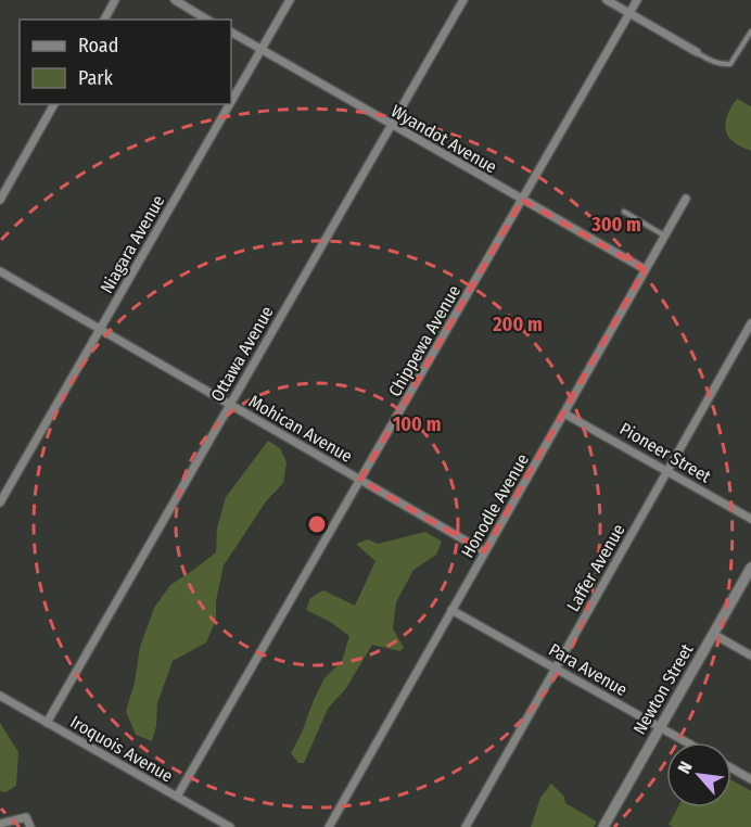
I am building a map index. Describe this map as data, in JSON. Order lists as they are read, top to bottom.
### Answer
{
  "streets": {
    "street": [
      "Wyandot Avenue",
      "Niagara Avenue",
      "Chippewa Avenue",
      "Ottawa Avenue",
      "Mohican Avenue",
      "Pioneer Street",
      "Honodle Avenue",
      "Laffer Avenue",
      "Para Avenue",
      "Newton Street",
      "Iroquois Avenue"
    ]
  },
  "crossings": [
    ["Wyandot Avenue", "Niagara Avenue"],
    ["Wyandot Avenue", "Chippewa Avenue"],
    ["Wyandot Avenue", "Ottawa Avenue"],
    ["Wyandot Avenue", "Honodle Avenue"],
    ["Niagara Avenue", "Mohican Avenue"],
    ["Chippewa Avenue", "Mohican Avenue"],
    ["Chippewa Avenue", "Iroquois Avenue"],
    ["Ottawa Avenue", "Mohican Avenue"],
    ["Ottawa Avenue", "Iroquois Avenue"],
    ["Mohican Avenue", "Honodle Avenue"],
    ["Pioneer Street", "Honodle Avenue"],
    ["Pioneer Street", "Laffer Avenue"],
    ["Honodle Avenue", "Para Avenue"],
    ["Laffer Avenue", "Para Avenue"],
    ["Para Avenue", "Newton Street"]
  ],
  "legend": ["Road", "Park"],
  "north": "top left",
  "rings": ["300 m", "200 m", "100 m"]
}
